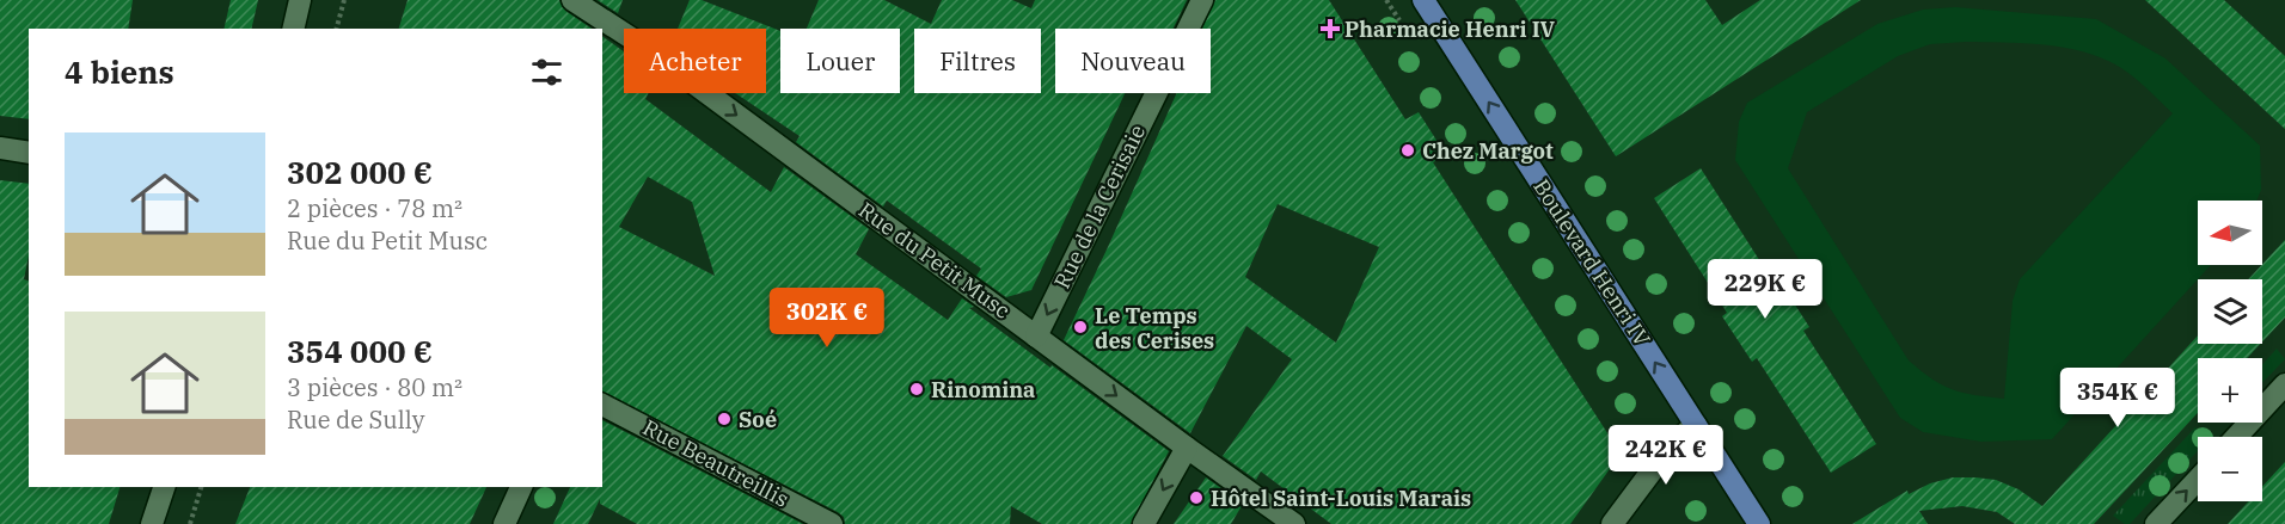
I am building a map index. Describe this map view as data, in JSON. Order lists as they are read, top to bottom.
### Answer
{
  "streets": {
    "main road": ["Boulevard Henri IV"],
    "street": ["Rue de la Cerisaie", "Rue du Petit Musc", "Rue Beautreillis"]
  },
  "crossings": [
    ["Rue de la Cerisaie", "Rue du Petit Musc"]
  ],
  "one_way": ["Rue de la Cerisaie", "Rue du Petit Musc", "Boulevard Henri IV"],
  "places": {
    "health": ["Pharmacie Henri IV"],
    "other": [
      "Chez Margot",
      "Le Temps des Cerises",
      "Rinomina",
      "Soé",
      "Hôtel Saint-Louis Marais"
    ]
  },
  "north": "left",
  "page": {
    "chip": [
      "Acheter",
      "Louer",
      "Filtres",
      "Nouveau"
    ],
    "heading": "4 biens",
    "list": [
      {
        "name": "302 000 €",
        "note": "2 pièces · 78 m² · Rue du Petit Musc"
      },
      {
        "name": "354 000 €",
        "note": "3 pièces · 80 m² · Rue de Sully"
      }
    ],
    "map_buttons": ["+", "−"],
    "price": [
      "229K €",
      "302K €",
      "354K €",
      "242K €"
    ]
  }
}
